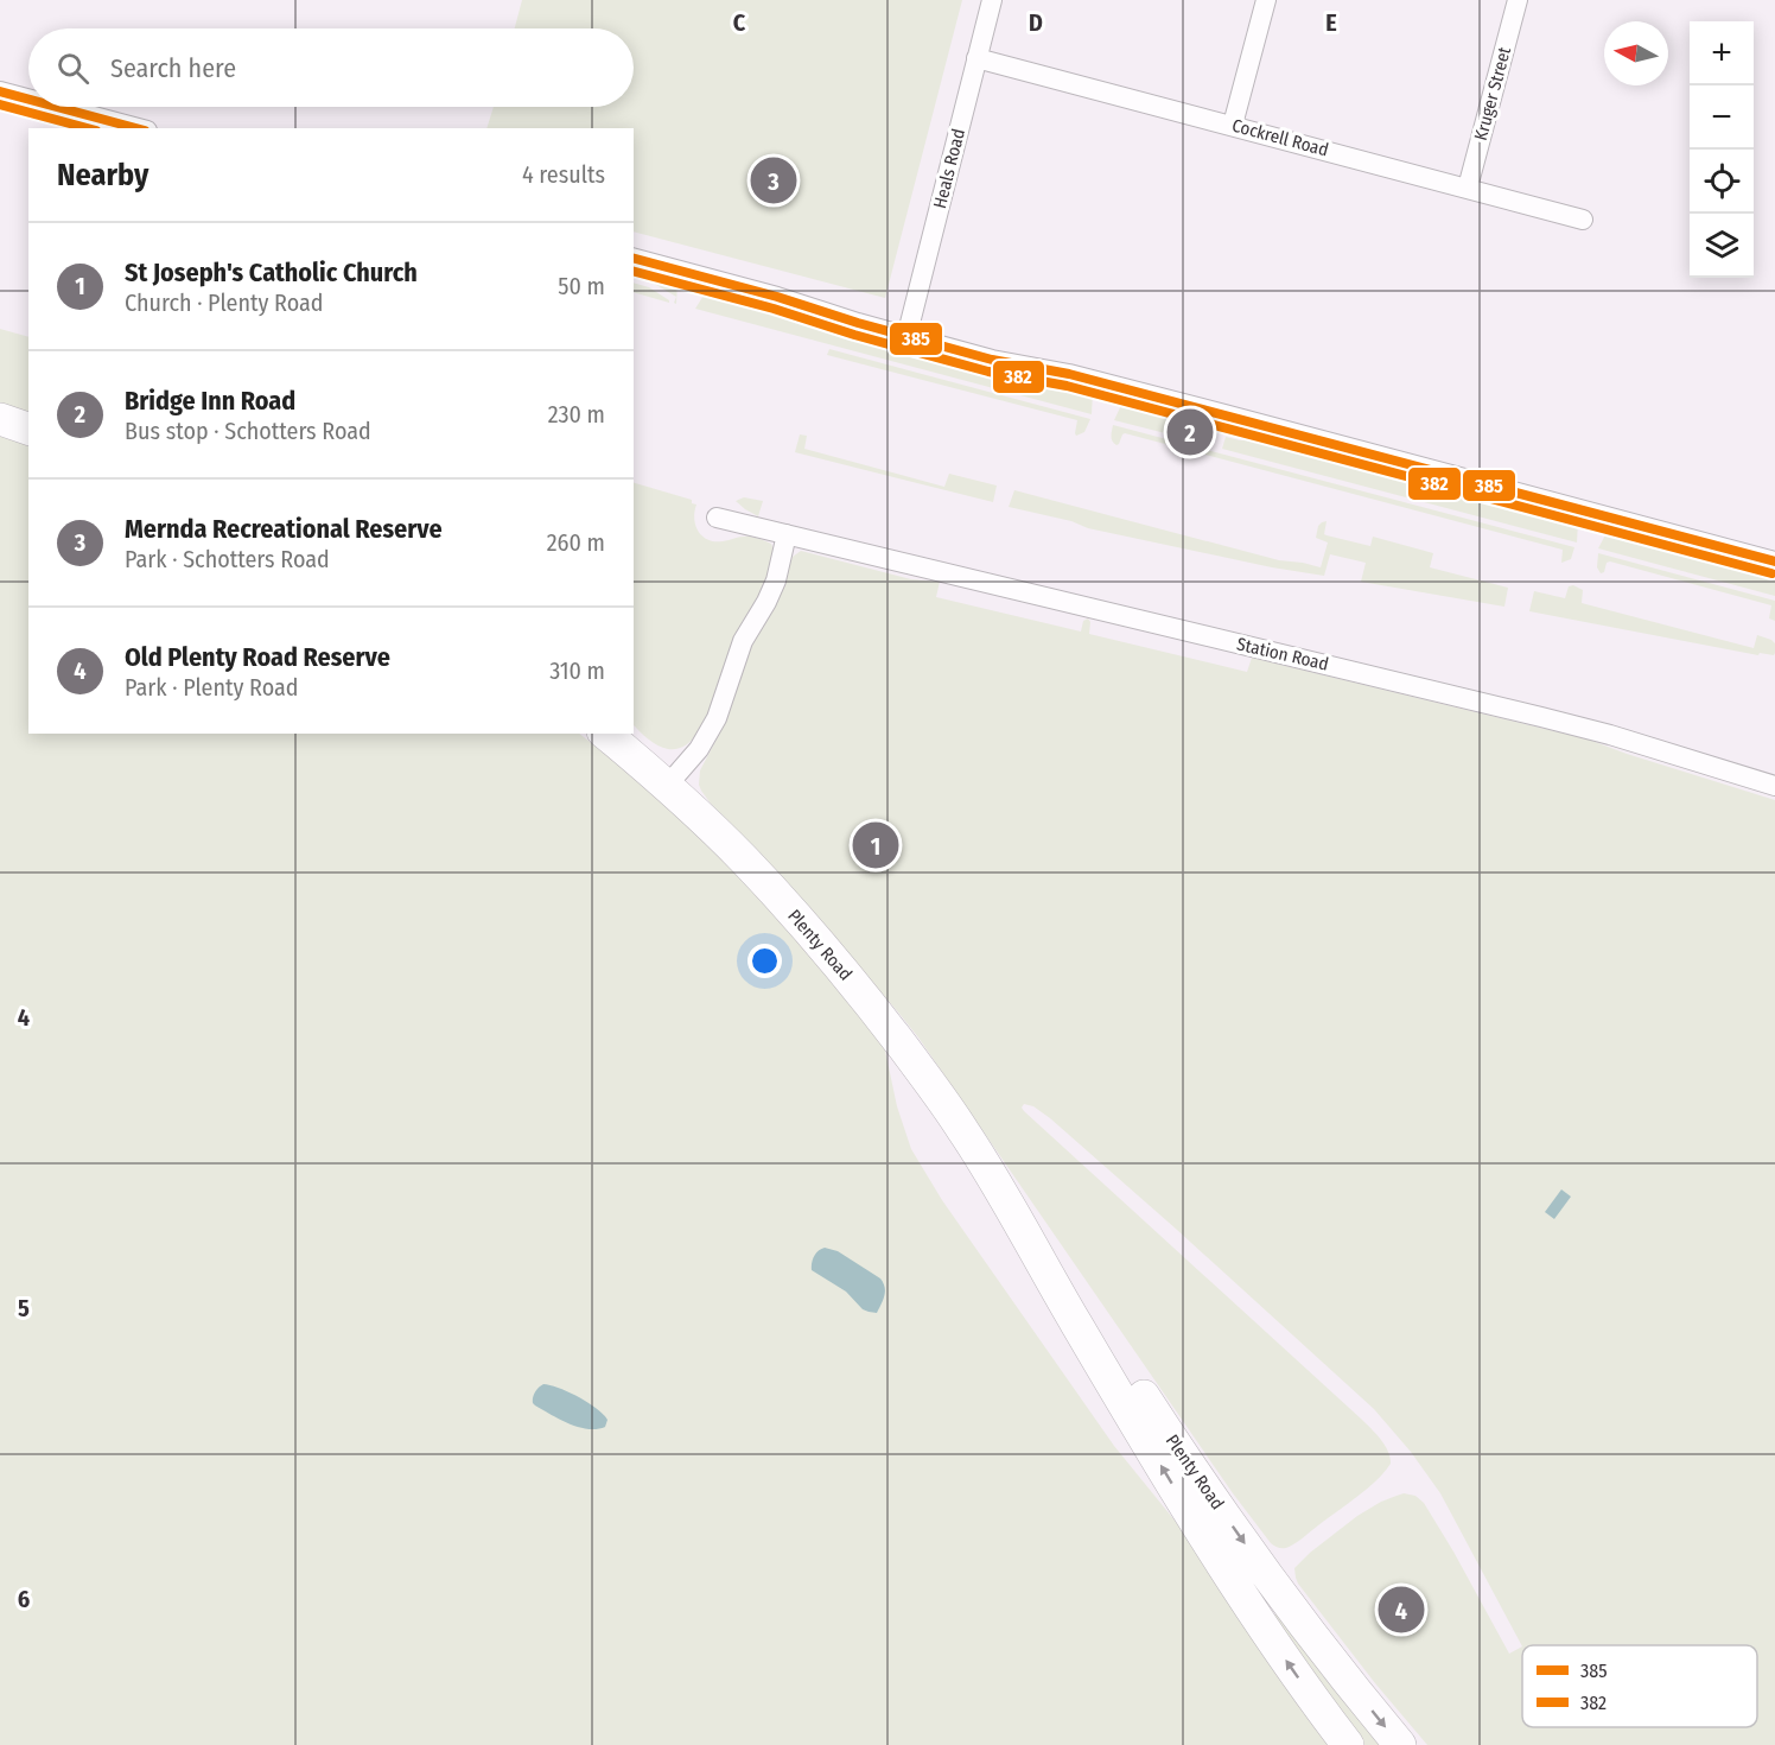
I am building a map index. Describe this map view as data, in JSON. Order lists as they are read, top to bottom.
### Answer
{
  "streets": {
    "main road": ["Plenty Road"],
    "street": [
      "Kruger Street",
      "Cockrell Road",
      "Heals Road",
      "Station Road"
    ]
  },
  "crossings": [
    ["Kruger Street", "Cockrell Road"],
    ["Cockrell Road", "Heals Road"]
  ],
  "lines": ["transit line 385", "transit line 382"],
  "legend": ["385", "382"],
  "north": "left",
  "page": {
    "map_buttons": ["+", "−"],
    "search": "Search here",
    "heading": ["Nearby", "4 results"],
    "pins": [
      "3",
      "2",
      "1",
      "4"
    ],
    "list": [
      {
        "mark": "1",
        "name": "St Joseph's Catholic Church",
        "note": "Church · Plenty Road",
        "value": "50 m"
      },
      {
        "mark": "2",
        "name": "Bridge Inn Road",
        "note": "Bus stop · Schotters Road",
        "value": "230 m"
      },
      {
        "mark": "3",
        "name": "Mernda Recreational Reserve",
        "note": "Park · Schotters Road",
        "value": "260 m"
      },
      {
        "mark": "4",
        "name": "Old Plenty Road Reserve",
        "note": "Park · Plenty Road",
        "value": "310 m"
      }
    ]
  },
  "grid": {
    "columns": ["C", "D", "E"],
    "rows": ["4", "5", "6"]
  }
}
